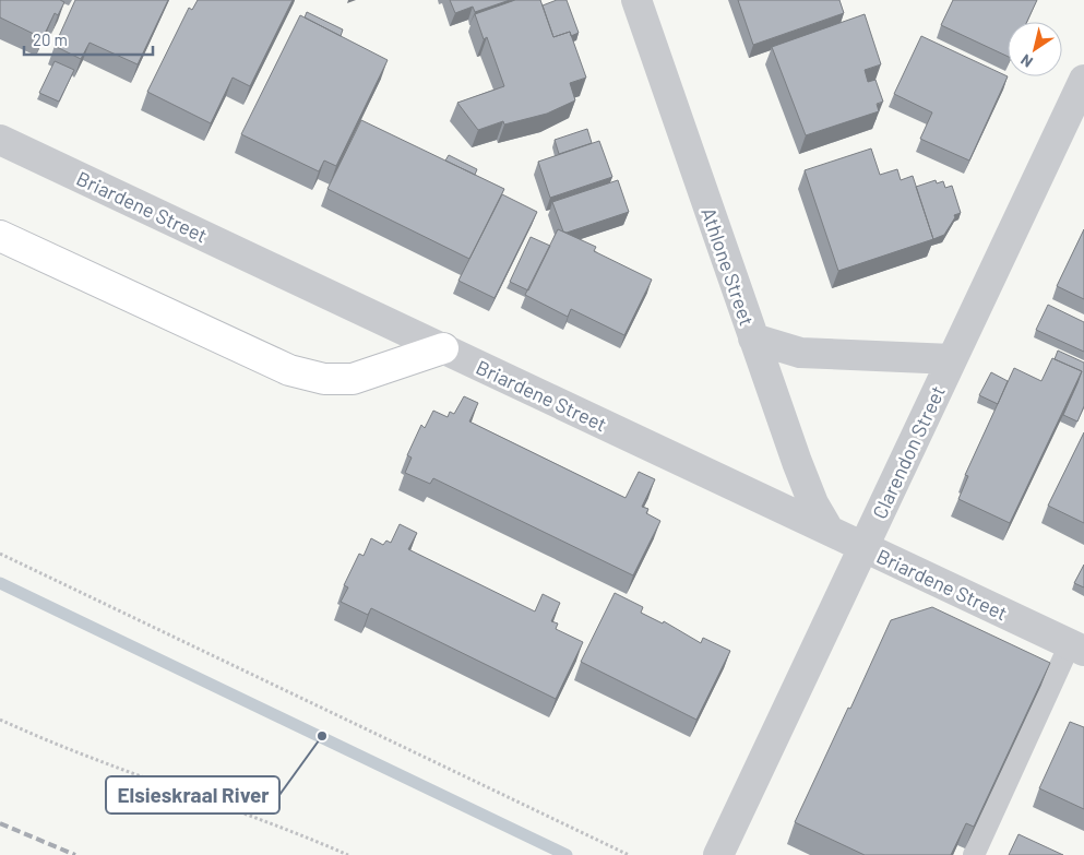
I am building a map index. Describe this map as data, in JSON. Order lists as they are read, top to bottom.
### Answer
{
  "streets": {
    "street": ["Briardene Street", "Athlone Street", "Clarendon Street"]
  },
  "crossings": [
    ["Briardene Street", "Athlone Street"],
    ["Briardene Street", "Clarendon Street"]
  ],
  "places": ["Elsieskraal River"],
  "scale_bar": "20 m",
  "north": "bottom left"
}
